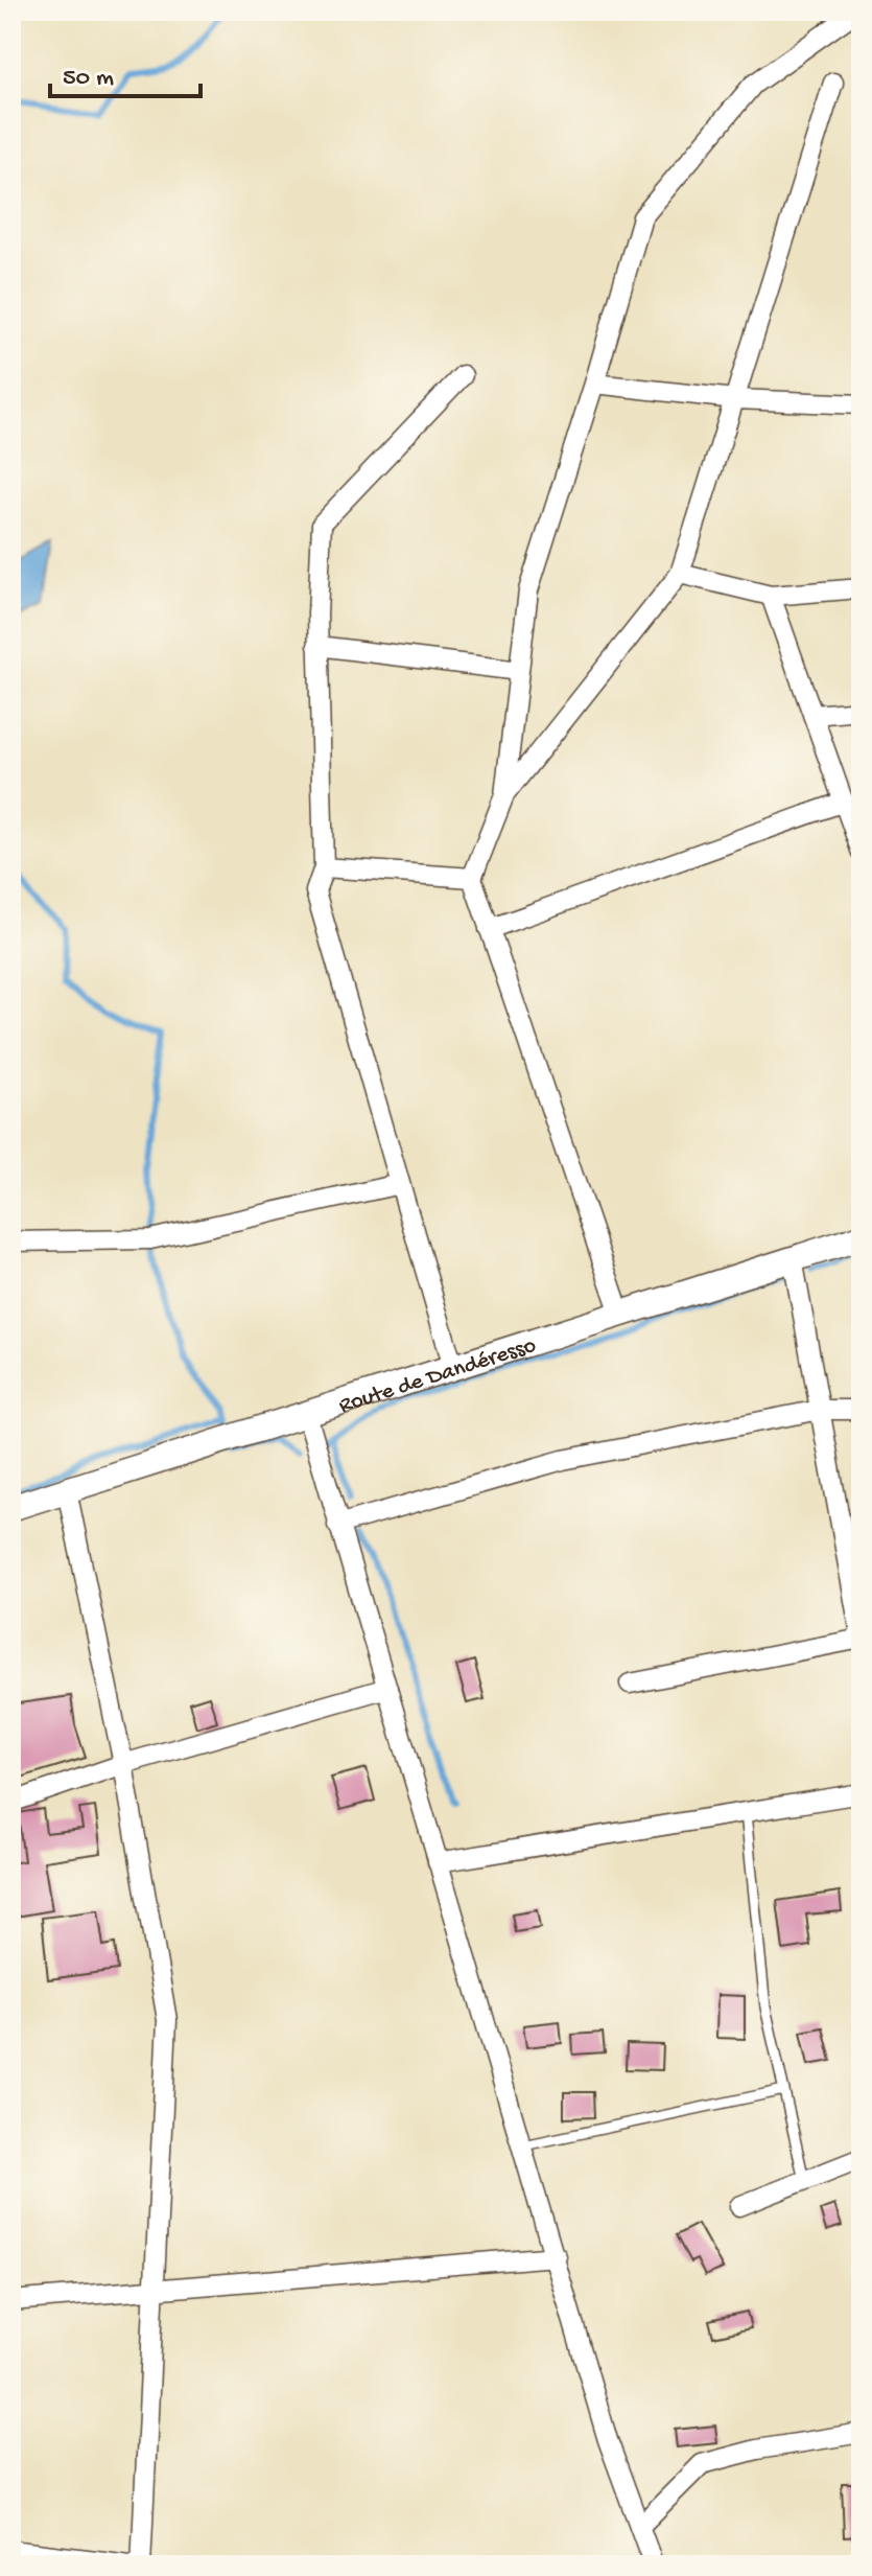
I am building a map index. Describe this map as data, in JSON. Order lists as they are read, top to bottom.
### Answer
{
  "streets": {
    "street": ["Route de Dandéresso"]
  },
  "scale_bar": "50 m"
}
